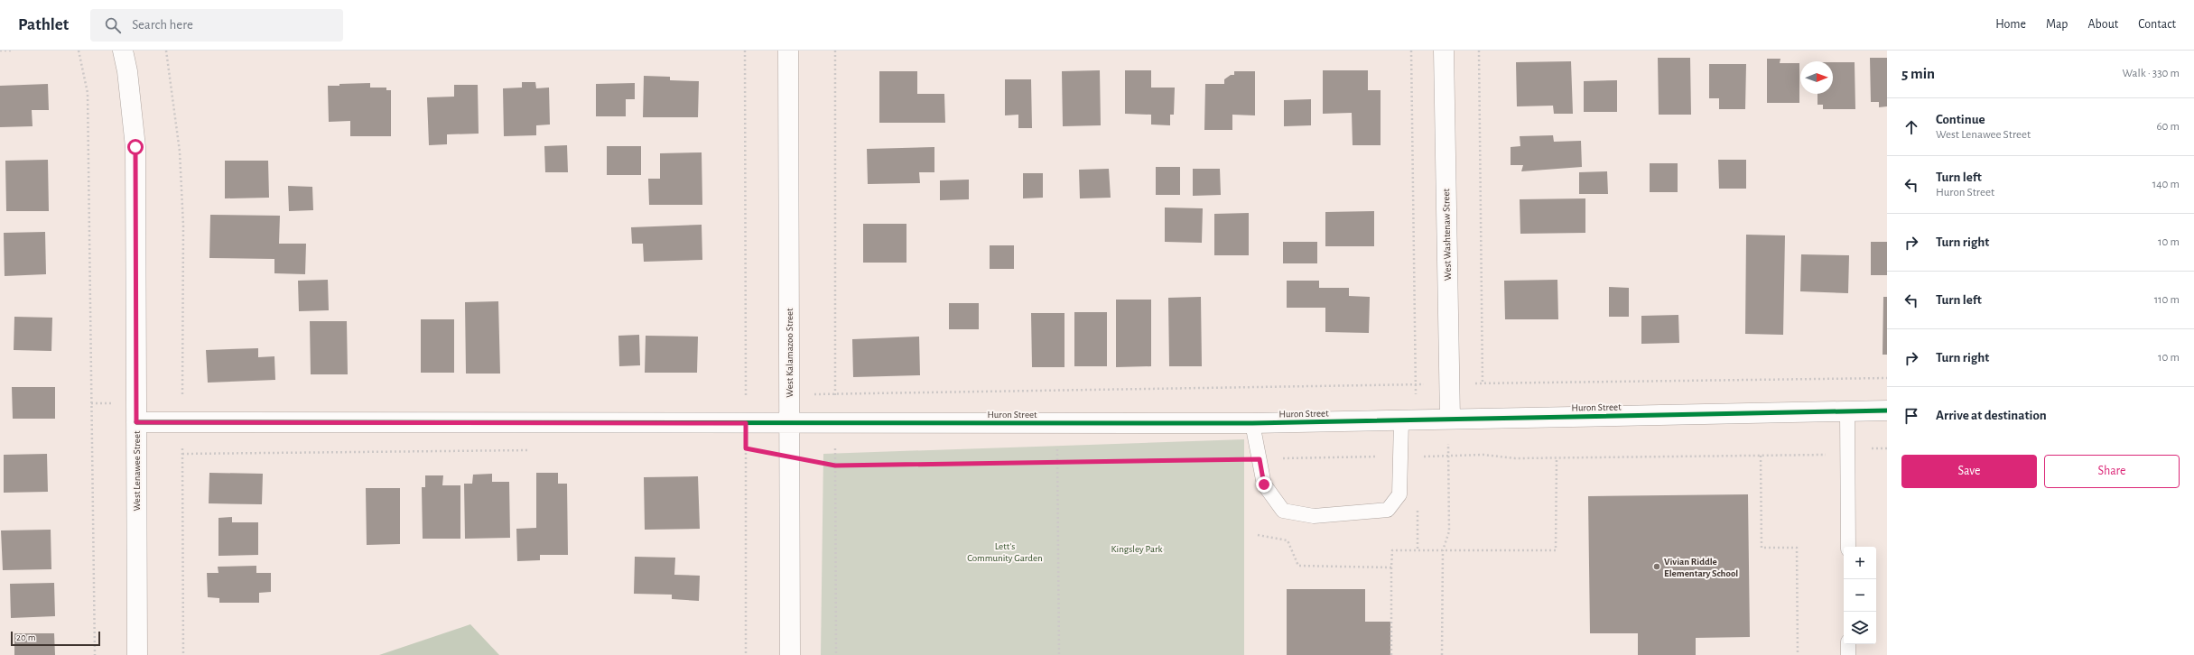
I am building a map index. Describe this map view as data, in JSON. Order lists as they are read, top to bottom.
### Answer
{
  "streets": {
    "street": [
      "West Washtenaw Street",
      "West Kalamazoo Street",
      "Huron Street",
      "West Lenawee Street"
    ]
  },
  "crossings": [
    ["West Washtenaw Street", "Huron Street"],
    ["West Kalamazoo Street", "Huron Street"],
    ["Huron Street", "West Lenawee Street"]
  ],
  "parks": ["Lett's Community Garden", "Kingsley Park"],
  "places": ["Vivian Riddle Elementary School"],
  "scale_bar": "20 m",
  "north": "right",
  "page": {
    "header": "Pathlet",
    "search": "Search here",
    "nav": [
      "Home",
      "Map",
      "About",
      "Contact"
    ],
    "heading": ["5 min", "Walk · 330 m"],
    "list": [
      ["Continue", "West Lenawee Street", "60 m"],
      ["Turn left", "Huron Street", "140 m"],
      ["Turn right", "10 m"],
      ["Turn left", "110 m"],
      ["Turn right", "10 m"],
      "Arrive at destination"
    ],
    "buttons": ["Save", "Share"],
    "map_buttons": ["+", "−"],
    "scale": "20 m"
  }
}
